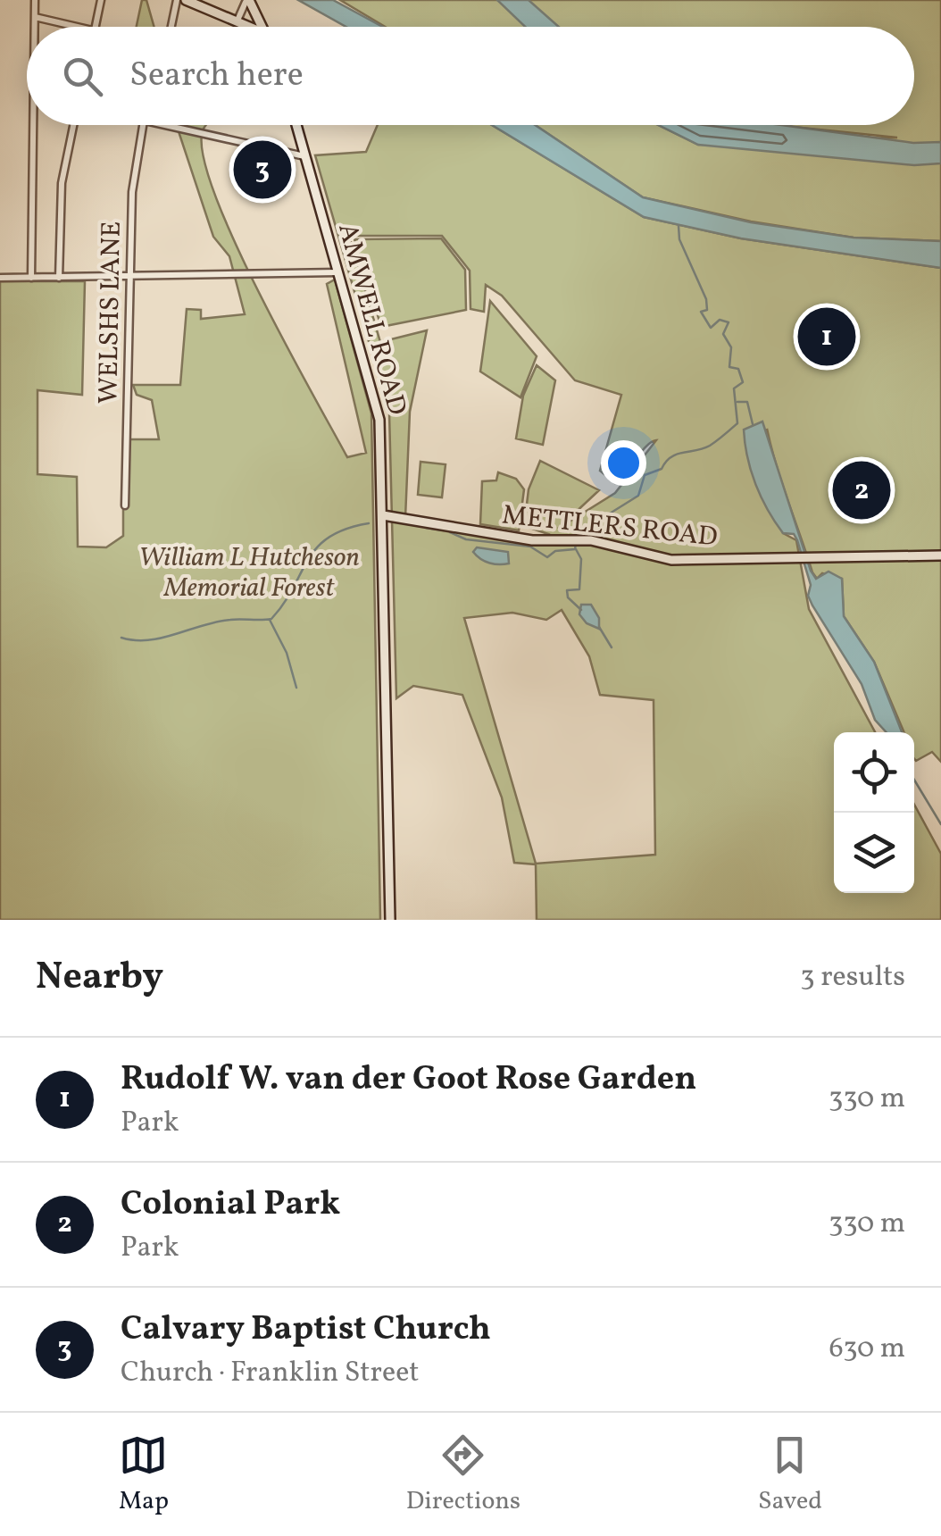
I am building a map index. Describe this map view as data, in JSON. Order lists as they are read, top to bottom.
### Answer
{
  "streets": {
    "main road": ["AMWELL ROAD", "METTLERS ROAD"],
    "street": ["WELSHS LANE"]
  },
  "crossings": [
    ["AMWELL ROAD", "METTLERS ROAD"]
  ],
  "parks": ["William L Hutcheson Memorial Forest"],
  "page": {
    "search": "Search here",
    "pins": ["3", "1", "2"],
    "heading": ["Nearby", "3 results"],
    "list": [
      {
        "mark": "1",
        "name": "Rudolf W. van der Goot Rose Garden",
        "note": "Park",
        "value": "330 m"
      },
      {
        "mark": "2",
        "name": "Colonial Park",
        "note": "Park",
        "value": "330 m"
      },
      {
        "mark": "3",
        "name": "Calvary Baptist Church",
        "note": "Church · Franklin Street",
        "value": "630 m"
      }
    ],
    "nav": ["Map", "Directions", "Saved"]
  }
}
